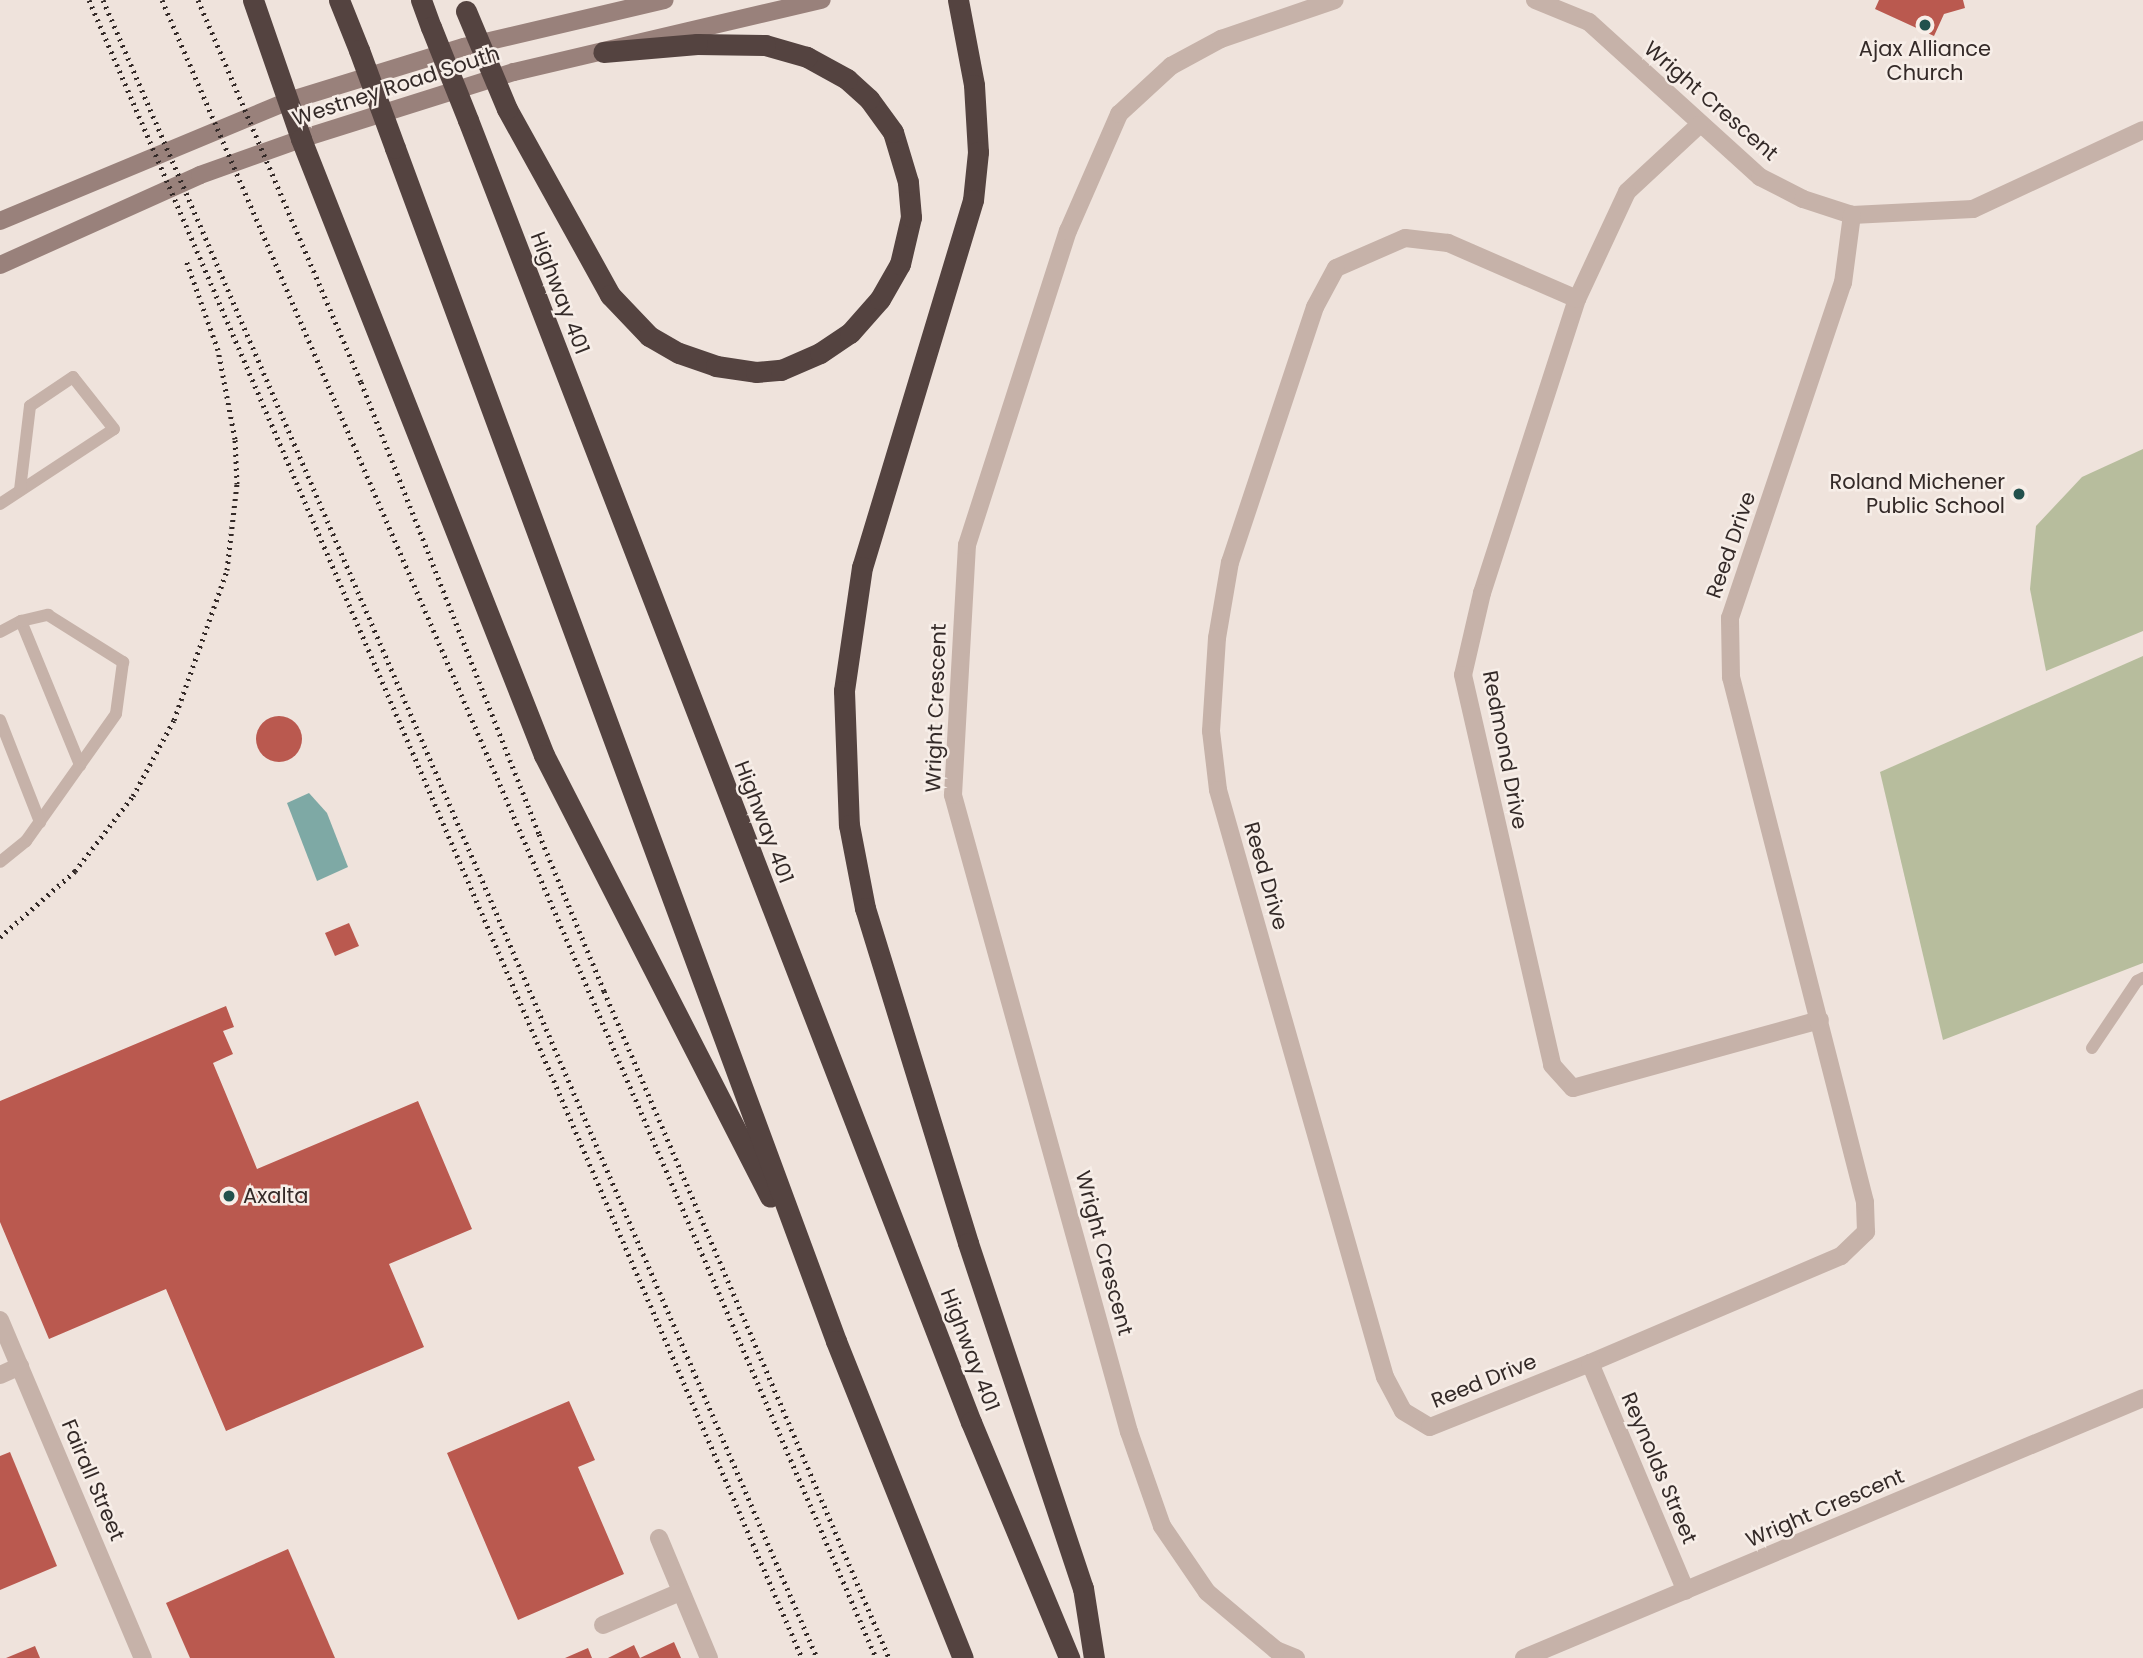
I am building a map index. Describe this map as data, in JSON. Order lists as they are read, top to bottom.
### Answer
{
  "streets": {
    "highway": ["Highway 401"],
    "main road": ["Westney Road South"],
    "street": [
      "Wright Crescent",
      "Reed Drive",
      "Redmond Drive",
      "Reynolds Street",
      "Fairall Street"
    ]
  },
  "crossings": [
    ["Wright Crescent", "Reed Drive"],
    ["Wright Crescent", "Redmond Drive"],
    ["Wright Crescent", "Reynolds Street"],
    ["Reed Drive", "Redmond Drive"],
    ["Reed Drive", "Reynolds Street"]
  ],
  "places": ["Ajax Alliance Church", "Roland Michener Public School", "Axalta"]
}
